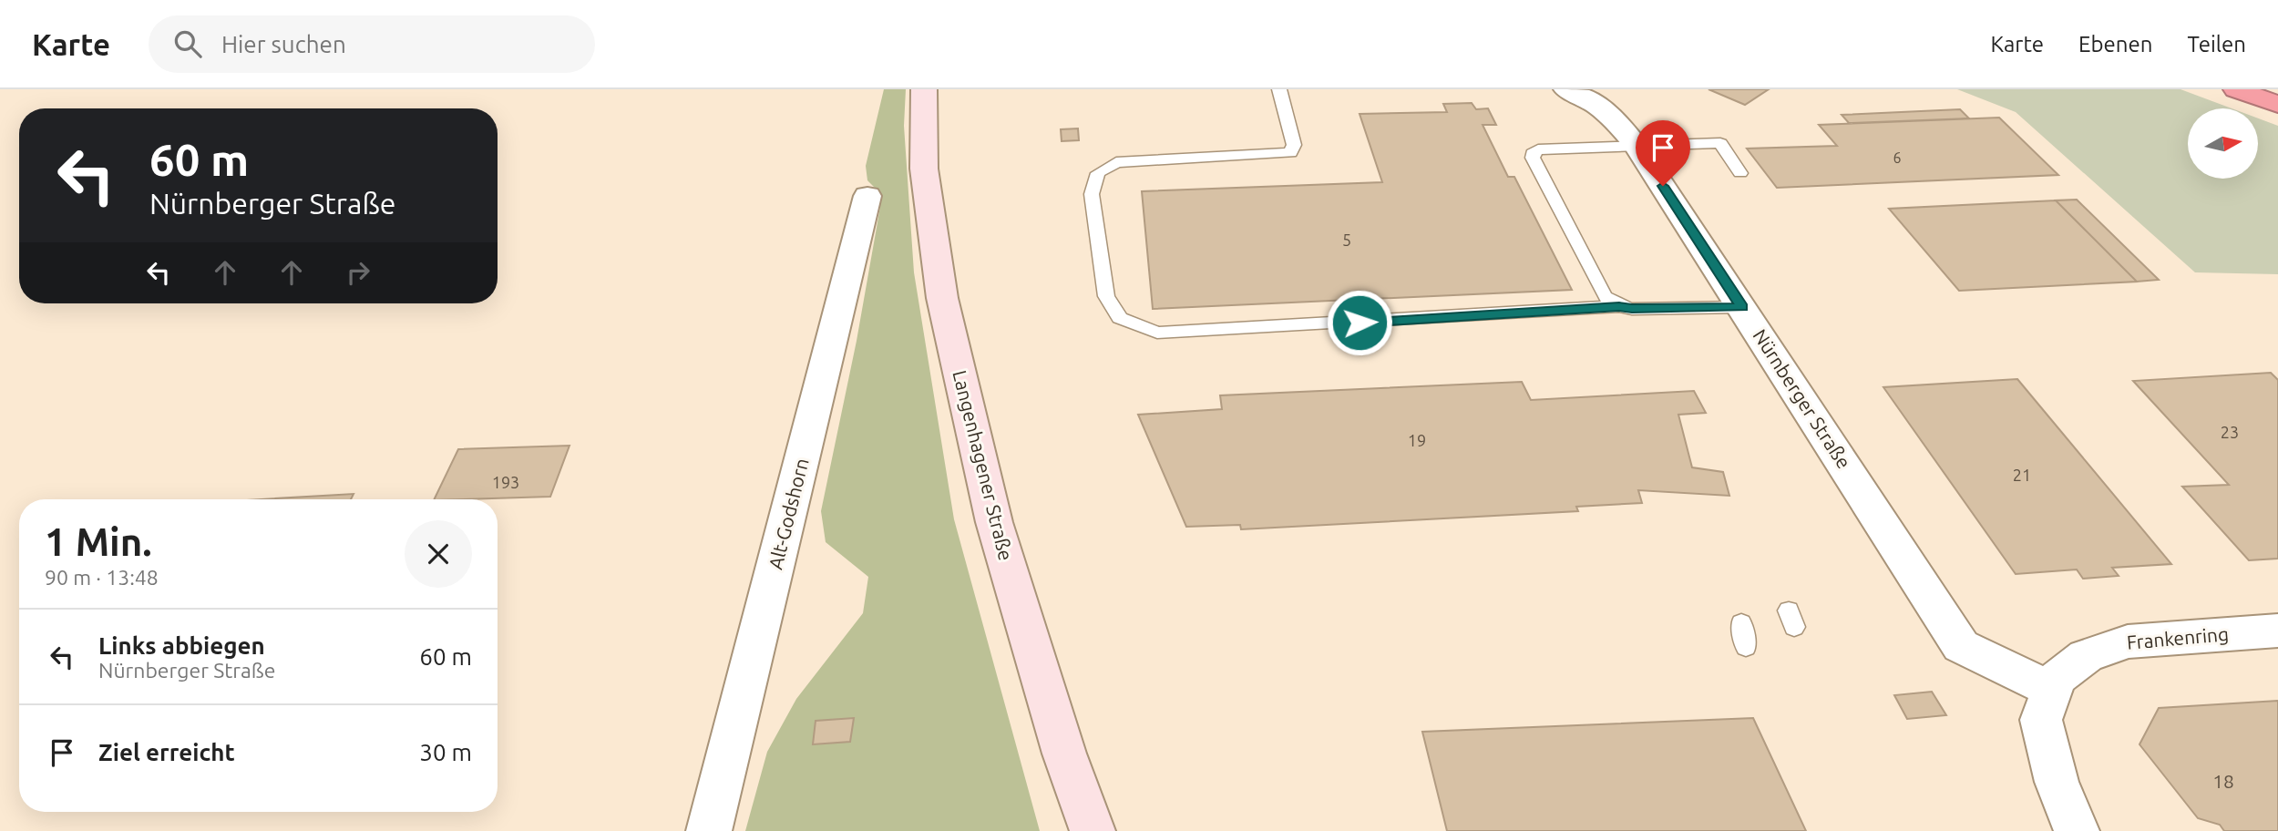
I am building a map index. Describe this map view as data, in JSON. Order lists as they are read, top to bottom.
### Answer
{
  "streets": {
    "main road": ["Langenhagener Straße"],
    "street": ["Nürnberger Straße", "Alt-Godshorn", "Frankenring"]
  },
  "crossings": [
    ["Nürnberger Straße", "Frankenring"]
  ],
  "house_numbers": [
    "6",
    "5",
    "23",
    "19",
    "21",
    "193",
    "18"
  ],
  "north": "right",
  "page": {
    "header": "Karte",
    "search": "Hier suchen",
    "nav": ["Karte", "Ebenen", "Teilen"],
    "turn": ["60 m", "Nürnberger Straße"],
    "heading": ["1 Min.", "90 m · 13:48"],
    "list": [
      {
        "name": "Links abbiegen",
        "note": "Nürnberger Straße",
        "value": "60 m"
      },
      {
        "name": "Ziel erreicht",
        "value": "30 m"
      }
    ]
  }
}
